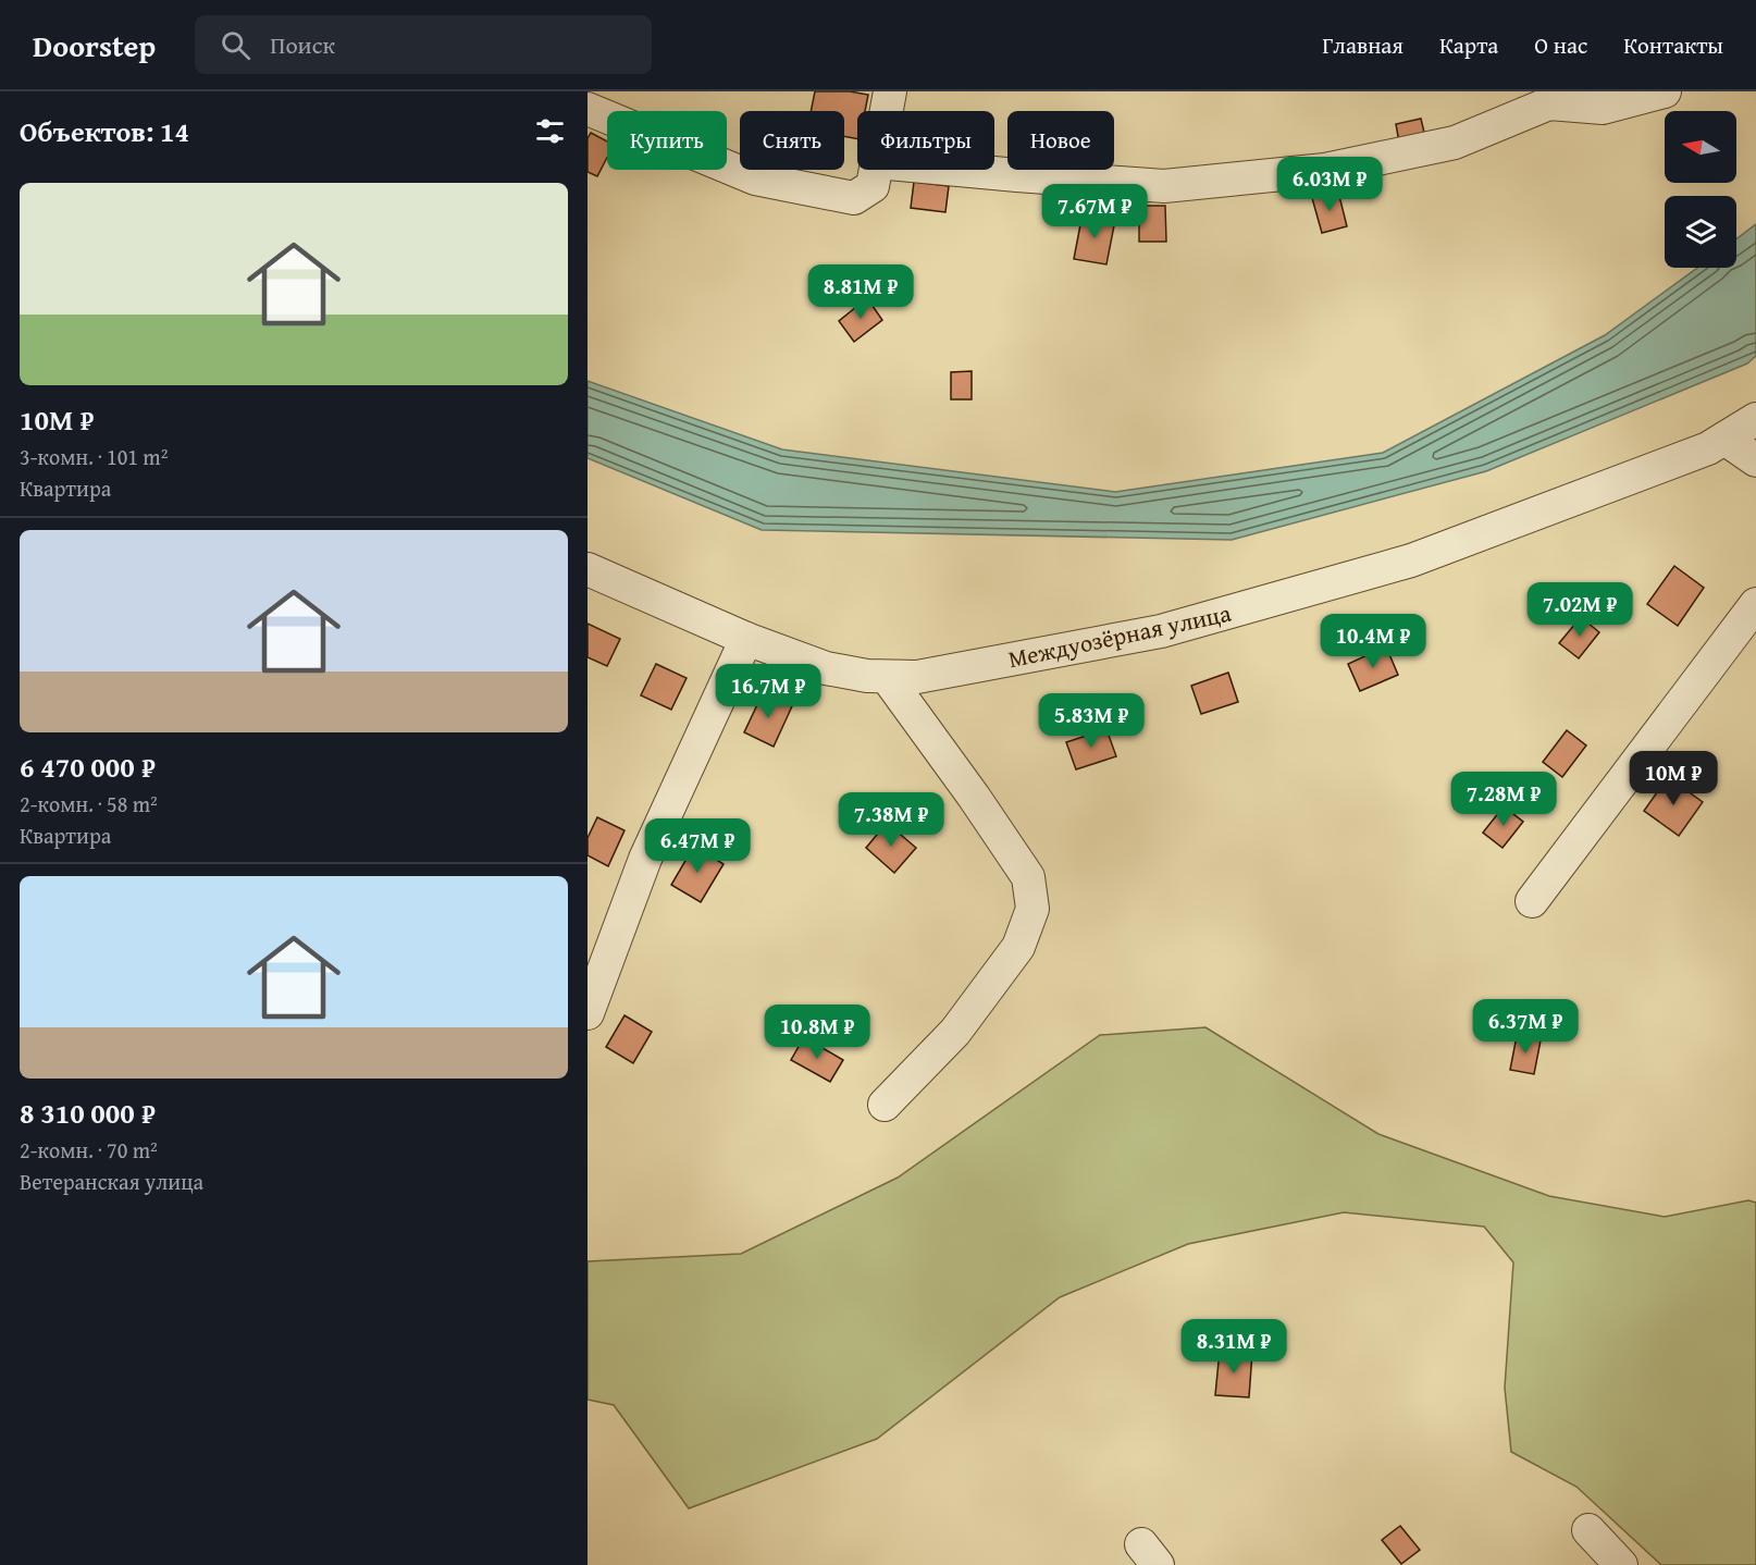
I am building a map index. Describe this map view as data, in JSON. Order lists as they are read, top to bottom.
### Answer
{
  "streets": {
    "street": ["Междуозёрная улица"]
  },
  "north": "left",
  "page": {
    "header": "Doorstep",
    "search": "Поиск",
    "nav": [
      "Главная",
      "Карта",
      "О нас",
      "Контакты"
    ],
    "heading": "Объектов: 14",
    "chip": [
      "Купить",
      "Снять",
      "Фильтры",
      "Новое"
    ],
    "price": [
      "6.03M ₽",
      "7.67M ₽",
      "8.81M ₽",
      "7.02M ₽",
      "10.4M ₽",
      "16.7M ₽",
      "5.83M ₽",
      "10M ₽",
      "7.28M ₽",
      "7.38M ₽",
      "6.47M ₽",
      "6.37M ₽",
      "10.8M ₽",
      "8.31M ₽"
    ],
    "list": [
      {
        "name": "10M ₽",
        "note": "3-комн. · 101 m² · Квартира"
      },
      {
        "name": "6 470 000 ₽",
        "note": "2-комн. · 58 m² · Квартира"
      },
      {
        "name": "8 310 000 ₽",
        "note": "2-комн. · 70 m² · Ветеранская улица"
      }
    ]
  }
}
